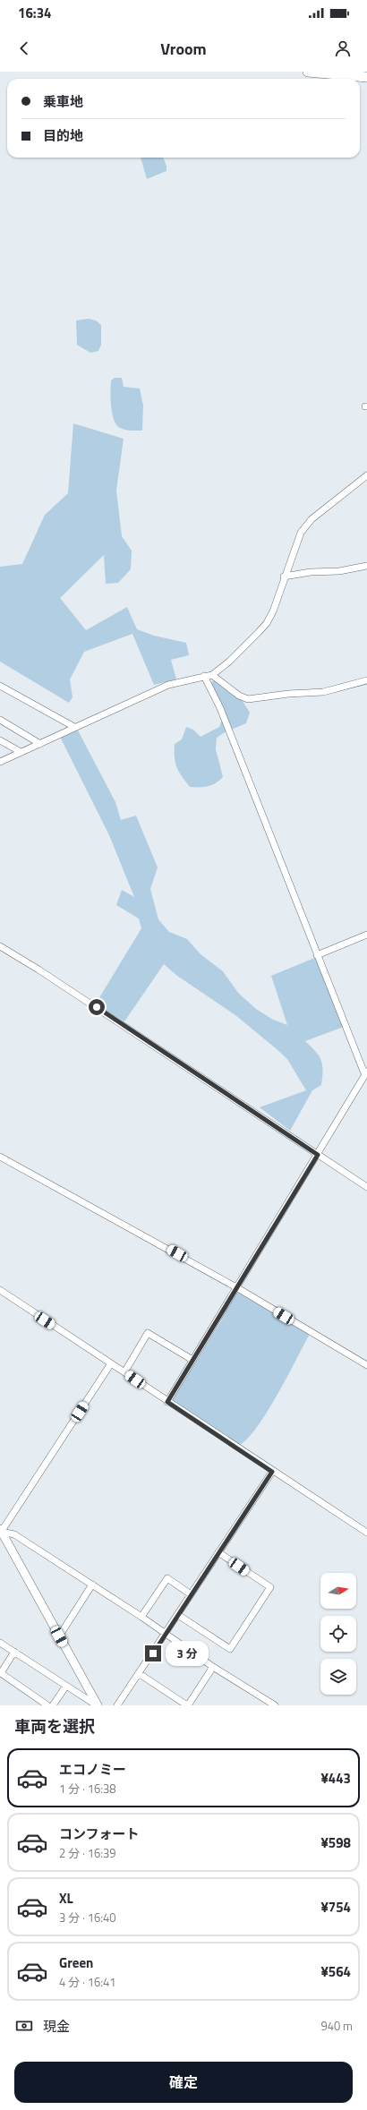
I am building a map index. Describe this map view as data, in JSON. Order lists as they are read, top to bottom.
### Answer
{
  "north": "right",
  "page": {
    "status": "16:34",
    "header": "Vroom",
    "banner": ["乗車地", "目的地"],
    "bubble": "3 分",
    "heading": "車両を選択",
    "list": [
      {
        "name": "エコノミー",
        "note": "1 分 · 16:38",
        "value": "¥443"
      },
      {
        "name": "コンフォート",
        "note": "2 分 · 16:39",
        "value": "¥598"
      },
      {
        "name": "XL",
        "note": "3 分 · 16:40",
        "value": "¥754"
      },
      {
        "name": "Green",
        "note": "4 分 · 16:41",
        "value": "¥564"
      }
    ],
    "pay": ["現金", "940 m"],
    "buttons": "確定"
  }
}
